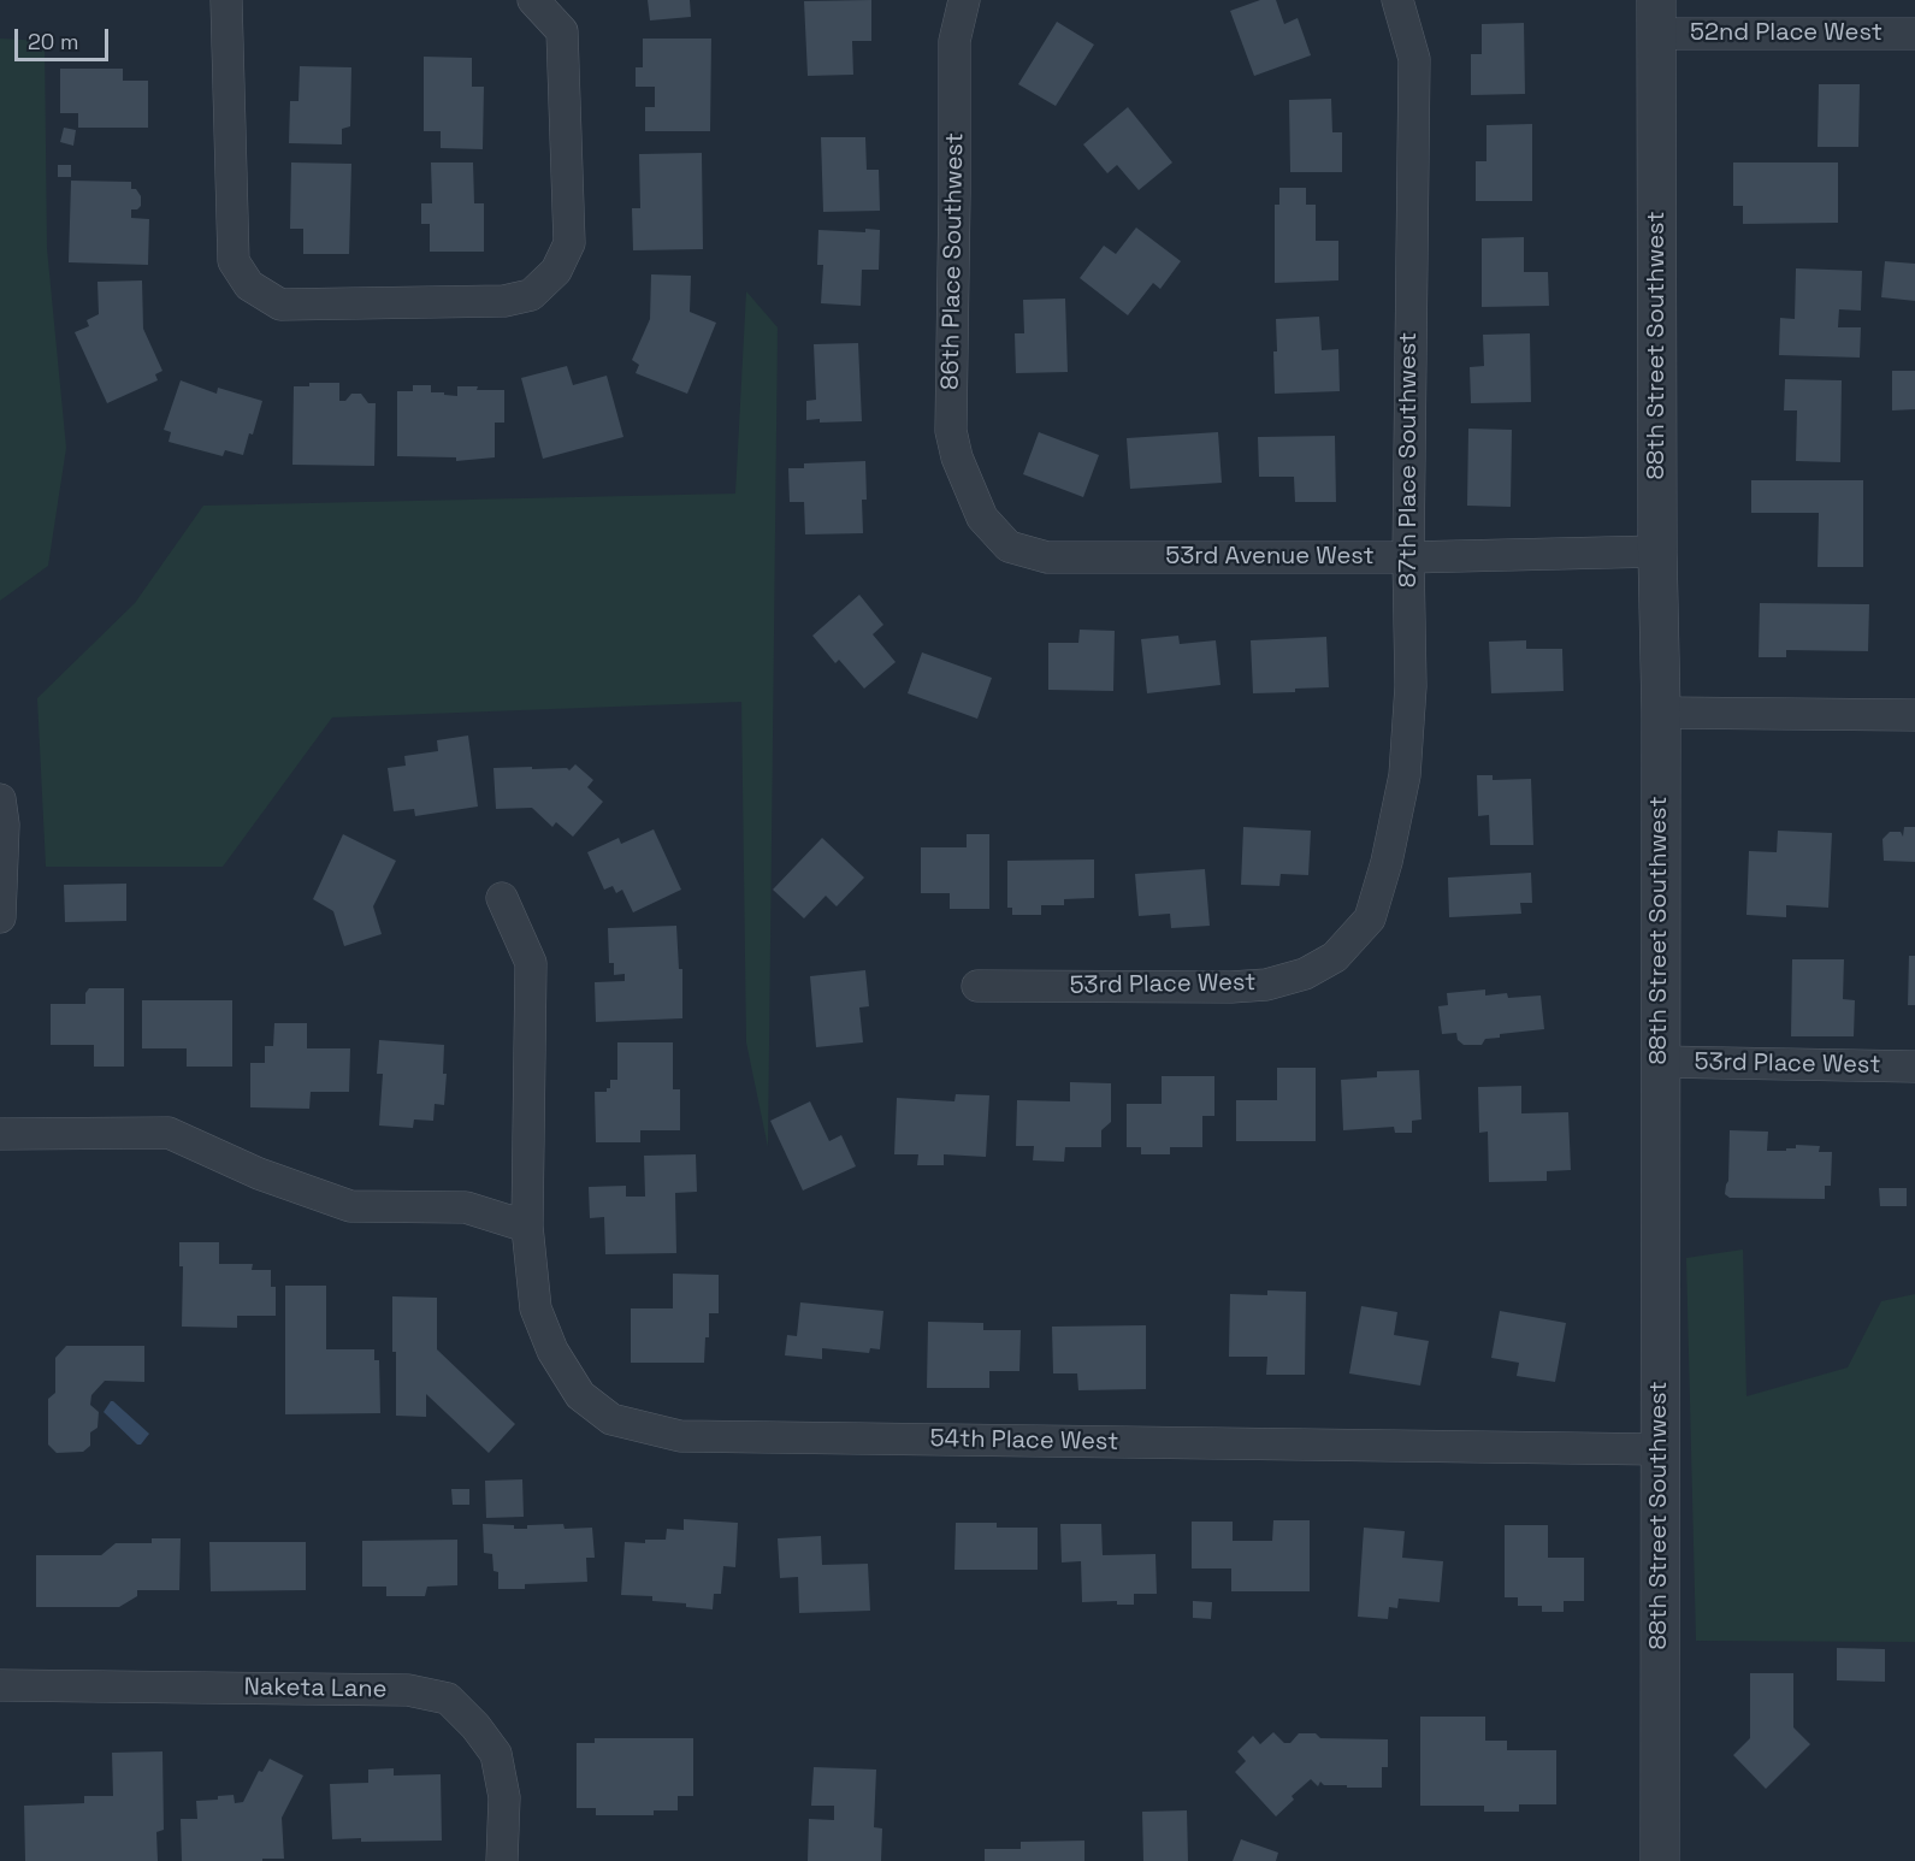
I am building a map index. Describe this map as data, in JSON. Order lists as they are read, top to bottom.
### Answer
{
  "streets": {
    "street": [
      "52nd Place West",
      "86th Place Southwest",
      "88th Street Southwest",
      "87th Place Southwest",
      "53rd Avenue West",
      "53rd Place West",
      "54th Place West",
      "Naketa Lane"
    ]
  },
  "crossings": [
    ["52nd Place West", "88th Street Southwest"],
    ["86th Place Southwest", "53rd Avenue West"],
    ["88th Street Southwest", "53rd Avenue West"],
    ["88th Street Southwest", "53rd Place West"],
    ["88th Street Southwest", "54th Place West"],
    ["87th Place Southwest", "53rd Avenue West"],
    ["87th Place Southwest", "53rd Place West"]
  ],
  "scale_bar": "20 m"
}
